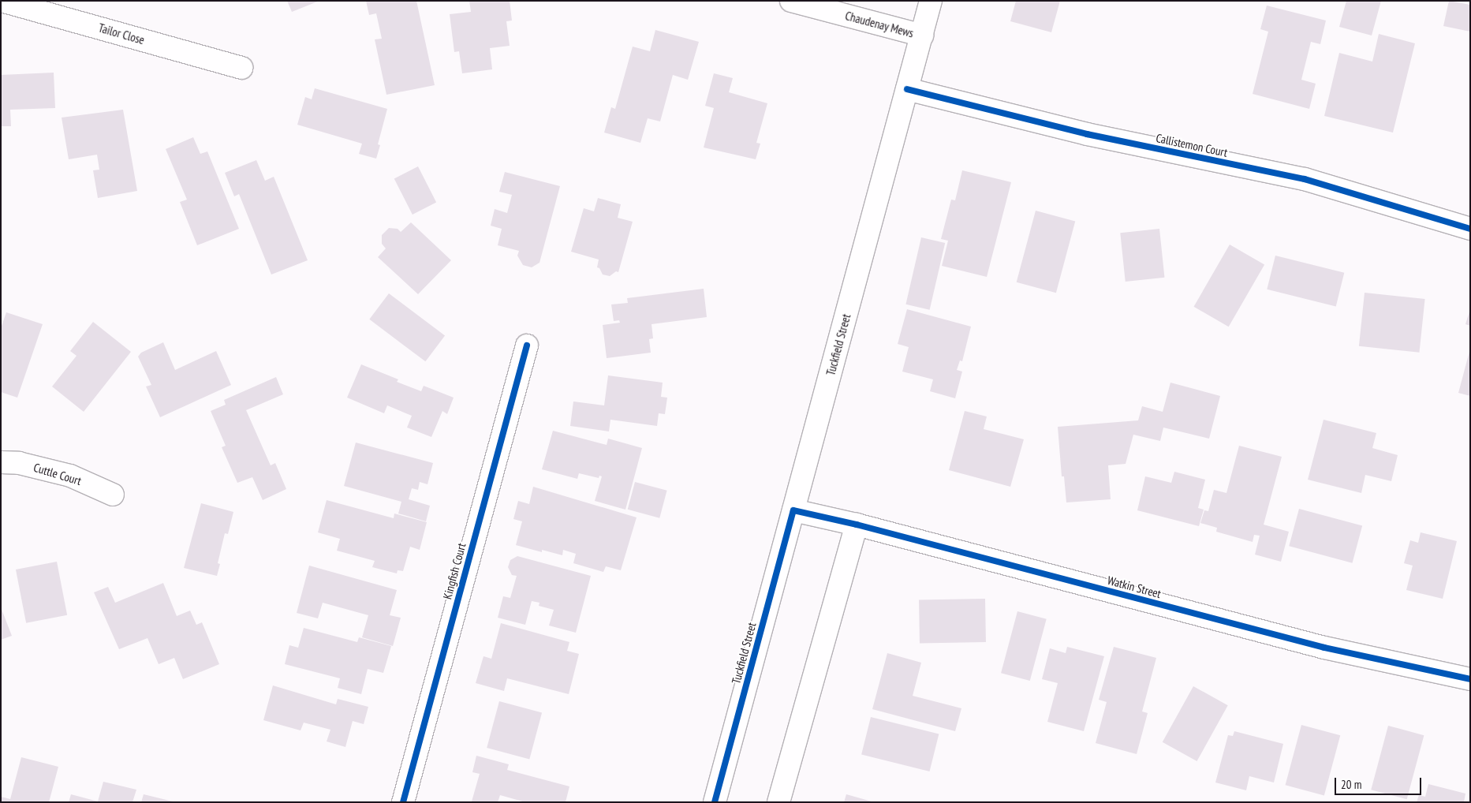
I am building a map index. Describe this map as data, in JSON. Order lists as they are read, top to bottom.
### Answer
{
  "streets": {
    "street": [
      "Chaudenay Mews",
      "Tailor Close",
      "Callistemon Court",
      "Tuckfield Street",
      "Cuttle Court",
      "Kingfish Court",
      "Watkin Street"
    ]
  },
  "crossings": [
    ["Chaudenay Mews", "Tuckfield Street"],
    ["Callistemon Court", "Tuckfield Street"],
    ["Tuckfield Street", "Watkin Street"]
  ],
  "scale_bar": "20 m"
}
